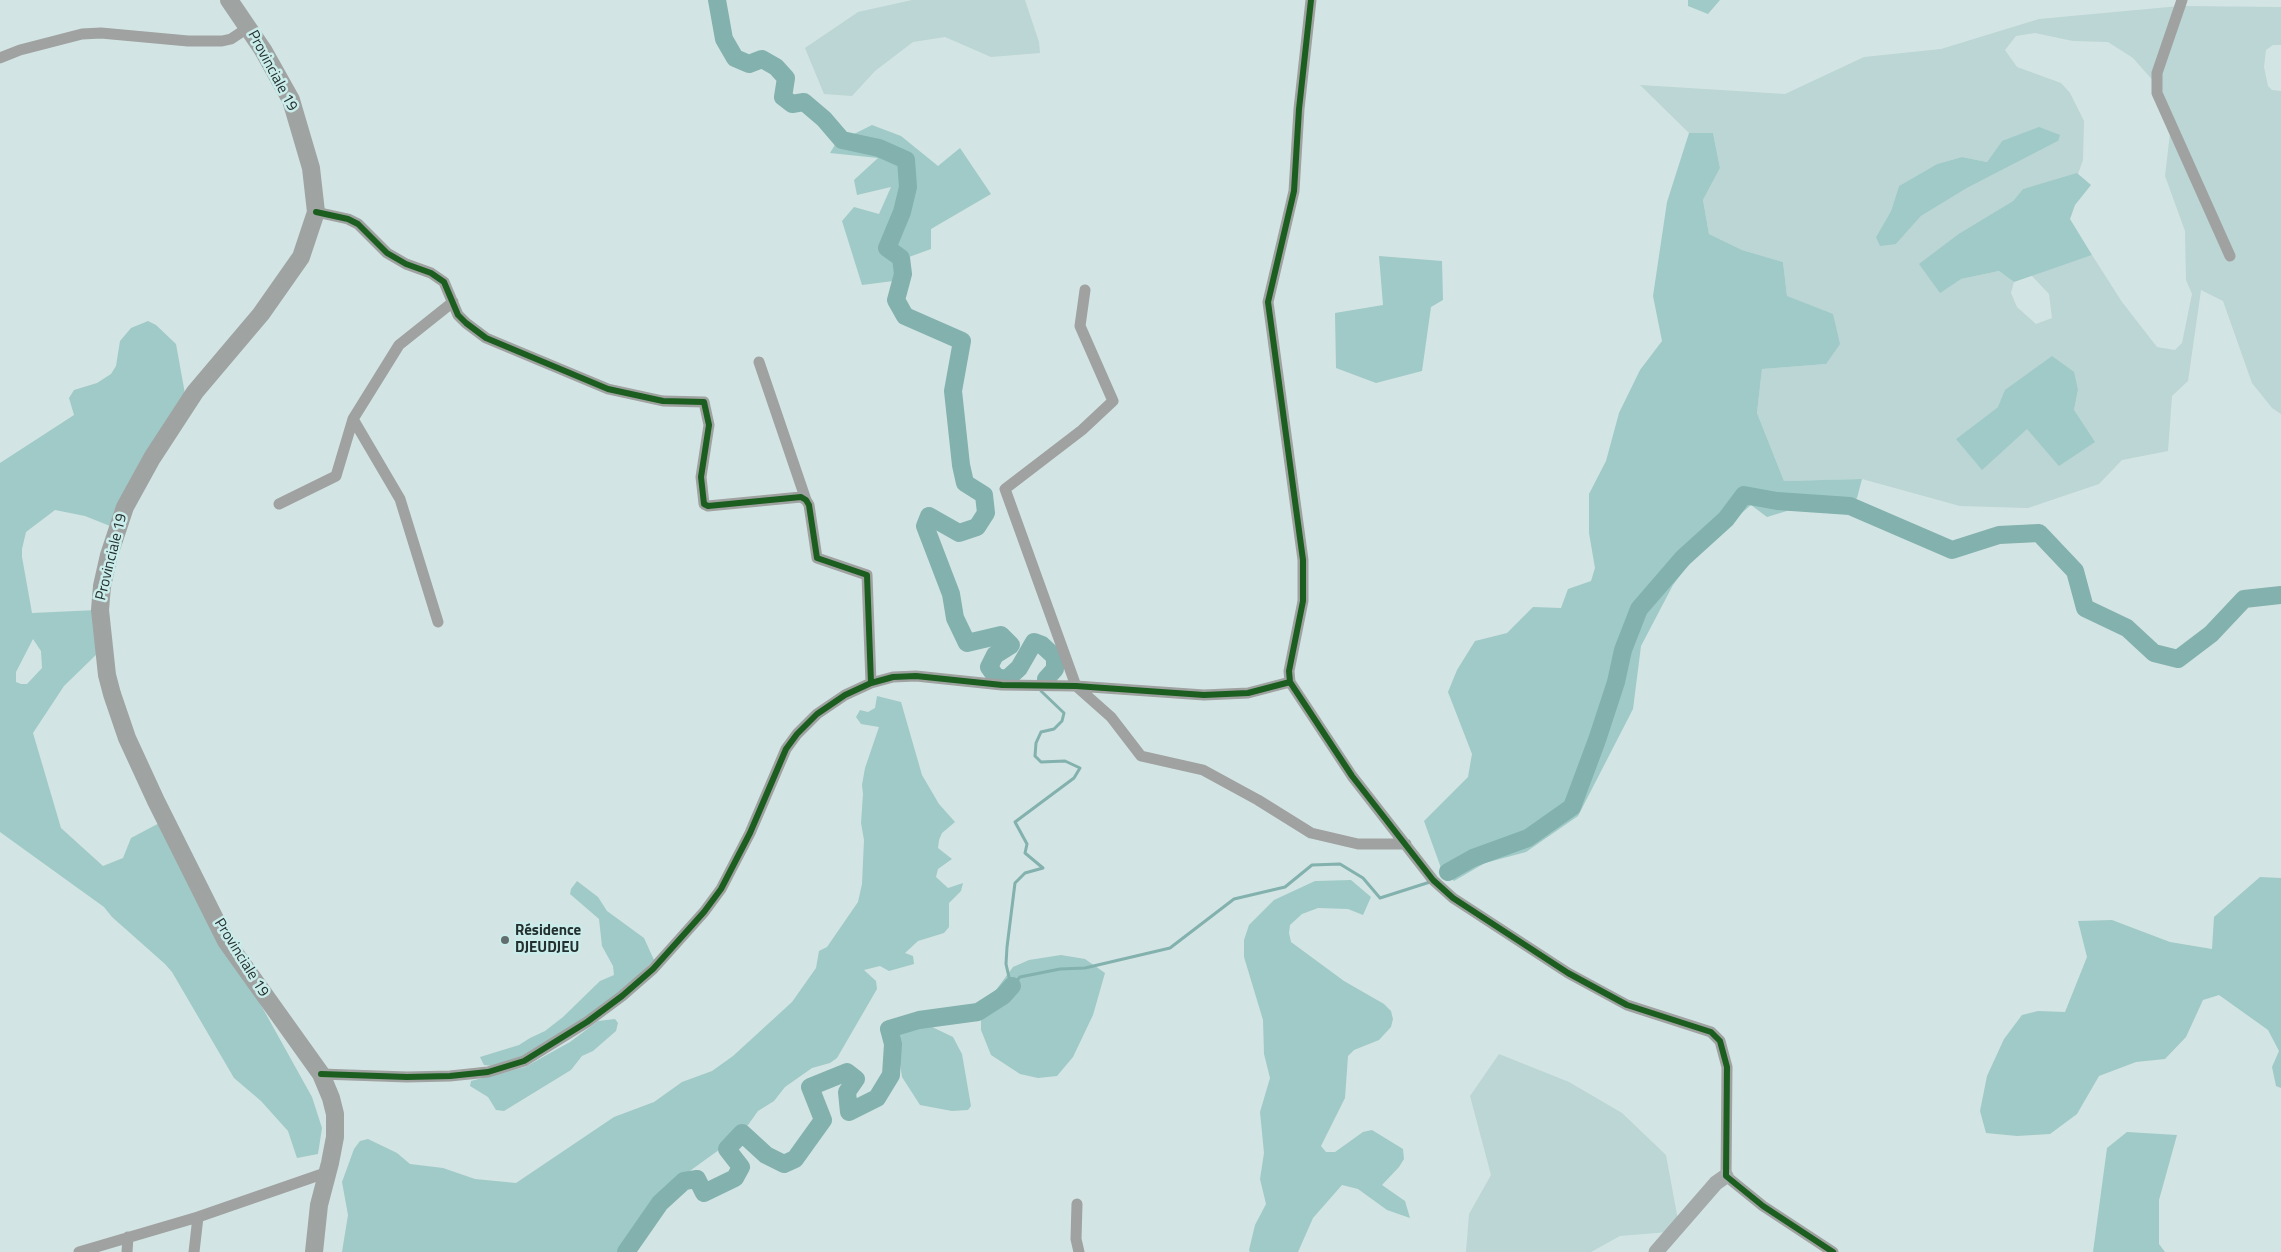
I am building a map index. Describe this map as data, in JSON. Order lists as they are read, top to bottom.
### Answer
{
  "streets": {
    "main road": ["Provinciale 19"]
  },
  "places": ["Résidence DJEUDJEU"]
}
